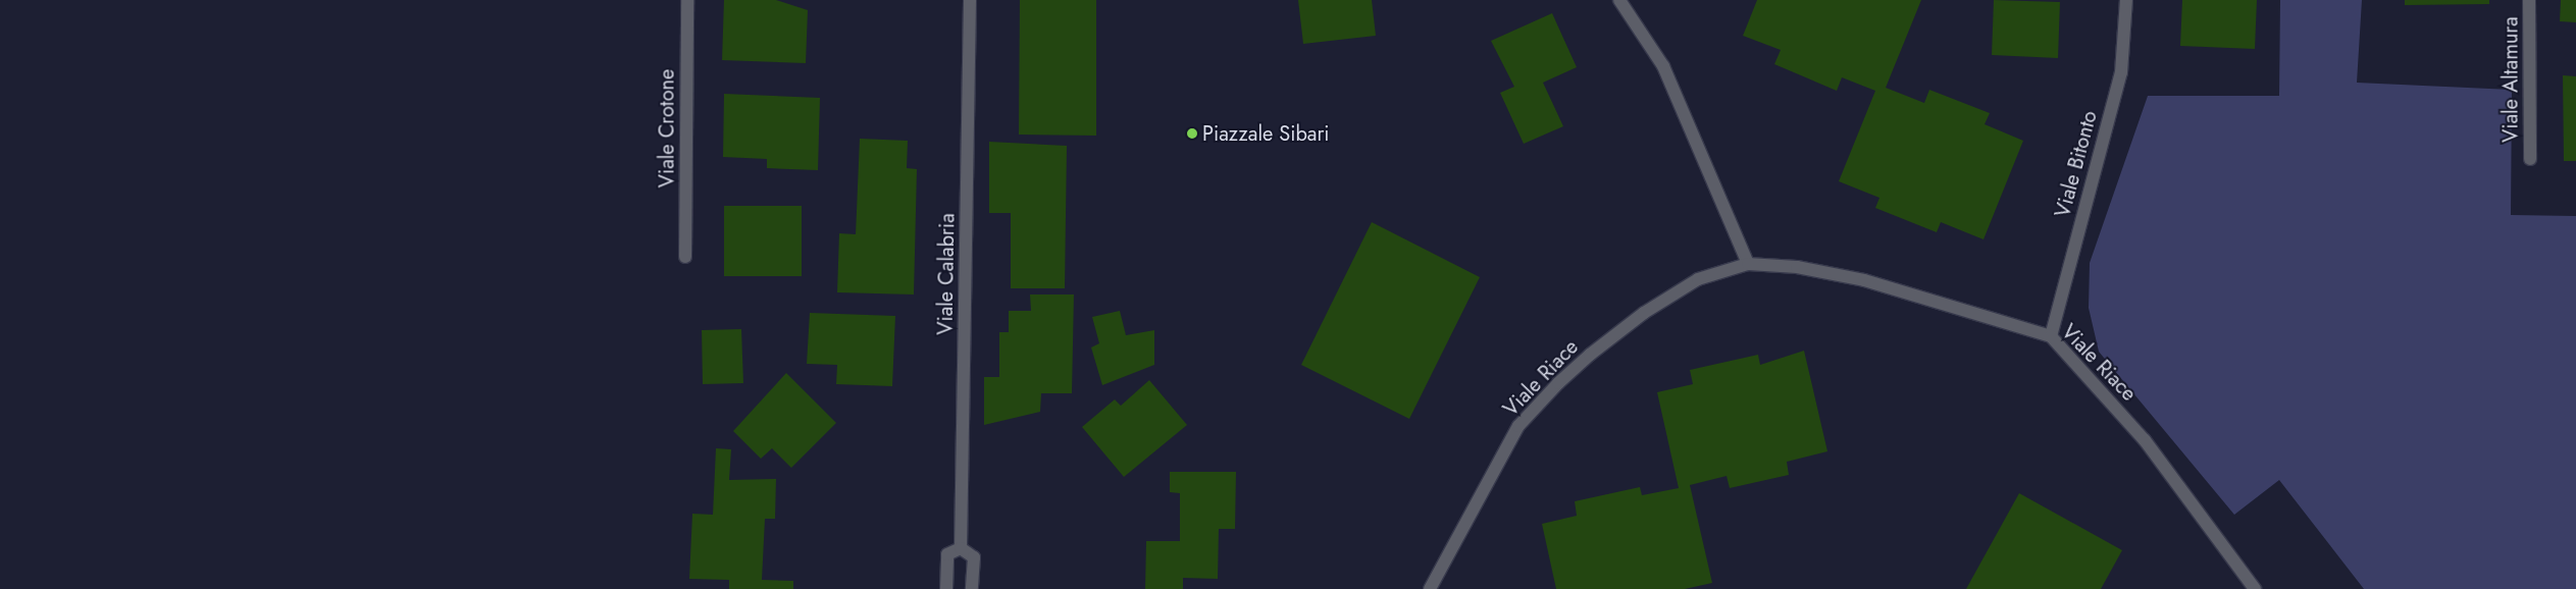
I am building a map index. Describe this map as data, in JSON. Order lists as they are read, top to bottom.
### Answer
{
  "streets": {
    "street": [
      "Viale Altamura",
      "Viale Crotone",
      "Viale Bitonto",
      "Viale Calabria",
      "Viale Riace"
    ]
  },
  "crossings": [
    ["Viale Bitonto", "Viale Riace"]
  ],
  "places": ["Piazzale Sibari"]
}
